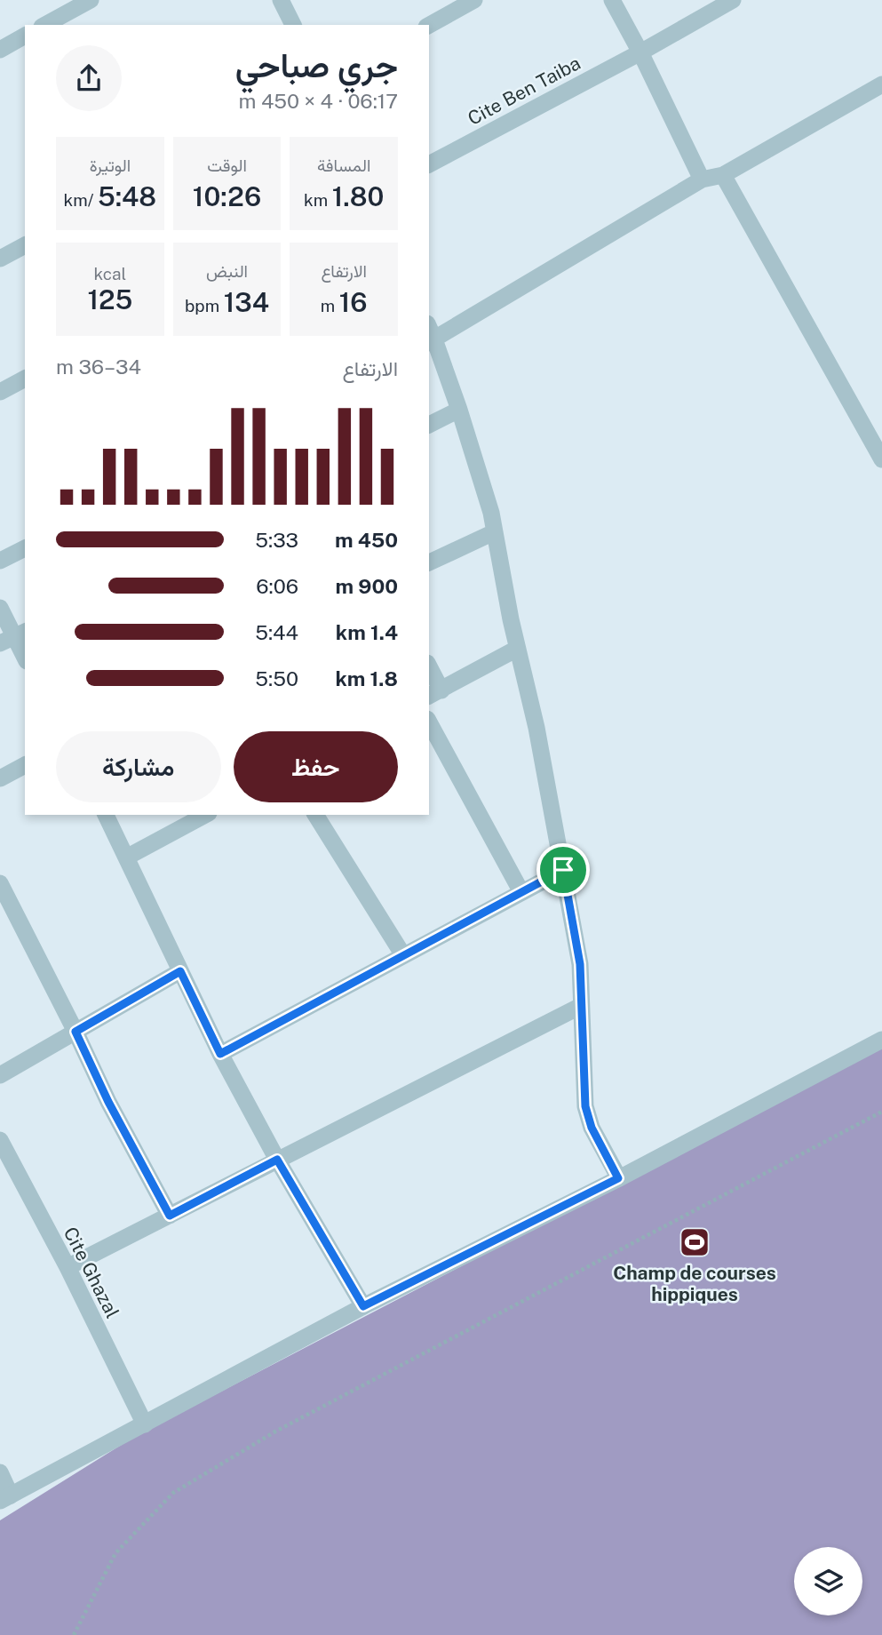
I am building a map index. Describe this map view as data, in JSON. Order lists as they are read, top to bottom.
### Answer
{
  "streets": {
    "street": ["Cite Ben Taiba", "Cite Ghazal"]
  },
  "places": {
    "sports": ["Champ de courses hippiques"]
  },
  "page": {
    "heading": ["جري صباحي", "06:17 · 4 × 450 m"],
    "stats": [
      ["المسافة", "1.80 km"],
      ["الوقت", "10:26"],
      ["الوتيرة", "5:48 /km"],
      ["الارتفاع", "16 m"],
      ["النبض", "134 bpm"],
      ["kcal", "125"]
    ],
    "chart": ["الارتفاع", "34–36 m"],
    "list": [
      {
        "name": "450 m",
        "note": "5:33"
      },
      {
        "name": "900 m",
        "note": "6:06"
      },
      {
        "name": "1.4 km",
        "note": "5:44"
      },
      {
        "name": "1.8 km",
        "note": "5:50"
      }
    ],
    "buttons": ["حفظ", "مشاركة"]
  }
}
